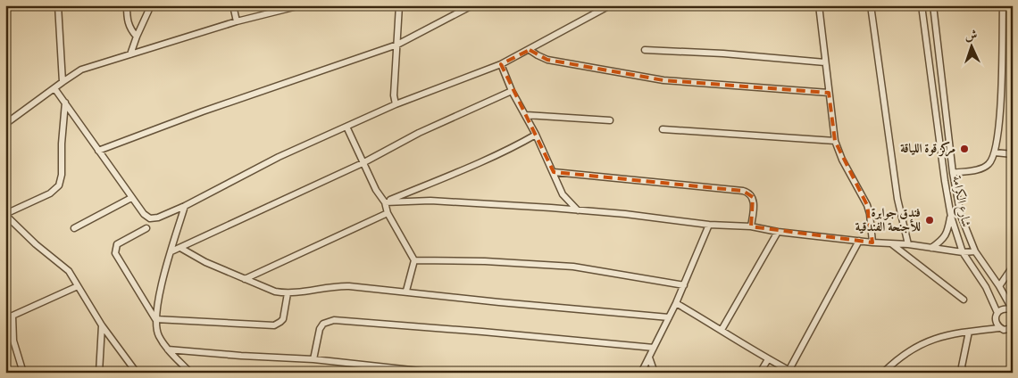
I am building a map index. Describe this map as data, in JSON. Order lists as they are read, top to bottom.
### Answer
{
  "streets": {
    "street": ["شارع الكرامة"]
  },
  "places": ["مركز قوة اللياقة", "فندق جوابرة للأجنحة الفندقية"],
  "north": "top"
}
